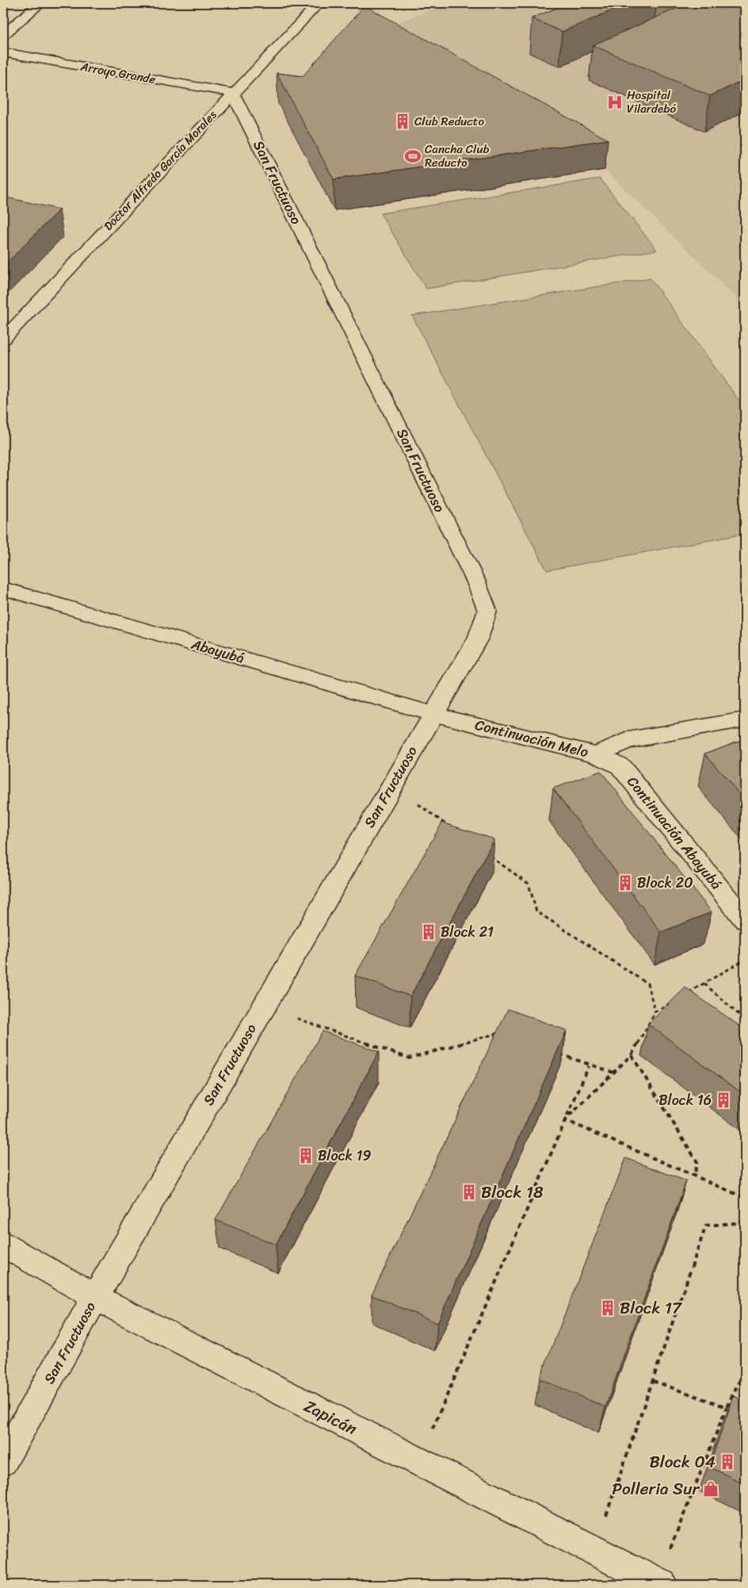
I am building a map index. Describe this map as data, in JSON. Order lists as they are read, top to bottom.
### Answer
{
  "streets": {
    "street": [
      "Arroyo Grande",
      "Doctor Alfredo García Morales",
      "San Fructuoso",
      "Abayubá",
      "Continuación Melo",
      "Continuación Abayubá",
      "Zapicán"
    ]
  },
  "crossings": [
    ["Arroyo Grande", "Doctor Alfredo García Morales"],
    ["Arroyo Grande", "San Fructuoso"],
    ["Doctor Alfredo García Morales", "San Fructuoso"],
    ["San Fructuoso", "Abayubá"],
    ["San Fructuoso", "Continuación Melo"],
    ["San Fructuoso", "Zapicán"],
    ["Abayubá", "Continuación Melo"],
    ["Continuación Melo", "Continuación Abayubá"]
  ],
  "places": {
    "hospital": ["Hospital Vilardebó"],
    "building": [
      "Club Reducto",
      "Block 20",
      "Block 21",
      "Block 16",
      "Block 19",
      "Block 18",
      "Block 17",
      "Block 04"
    ],
    "sports": ["Cancha Club Reducto"],
    "shop": ["Polleria Sur"]
  }
}
